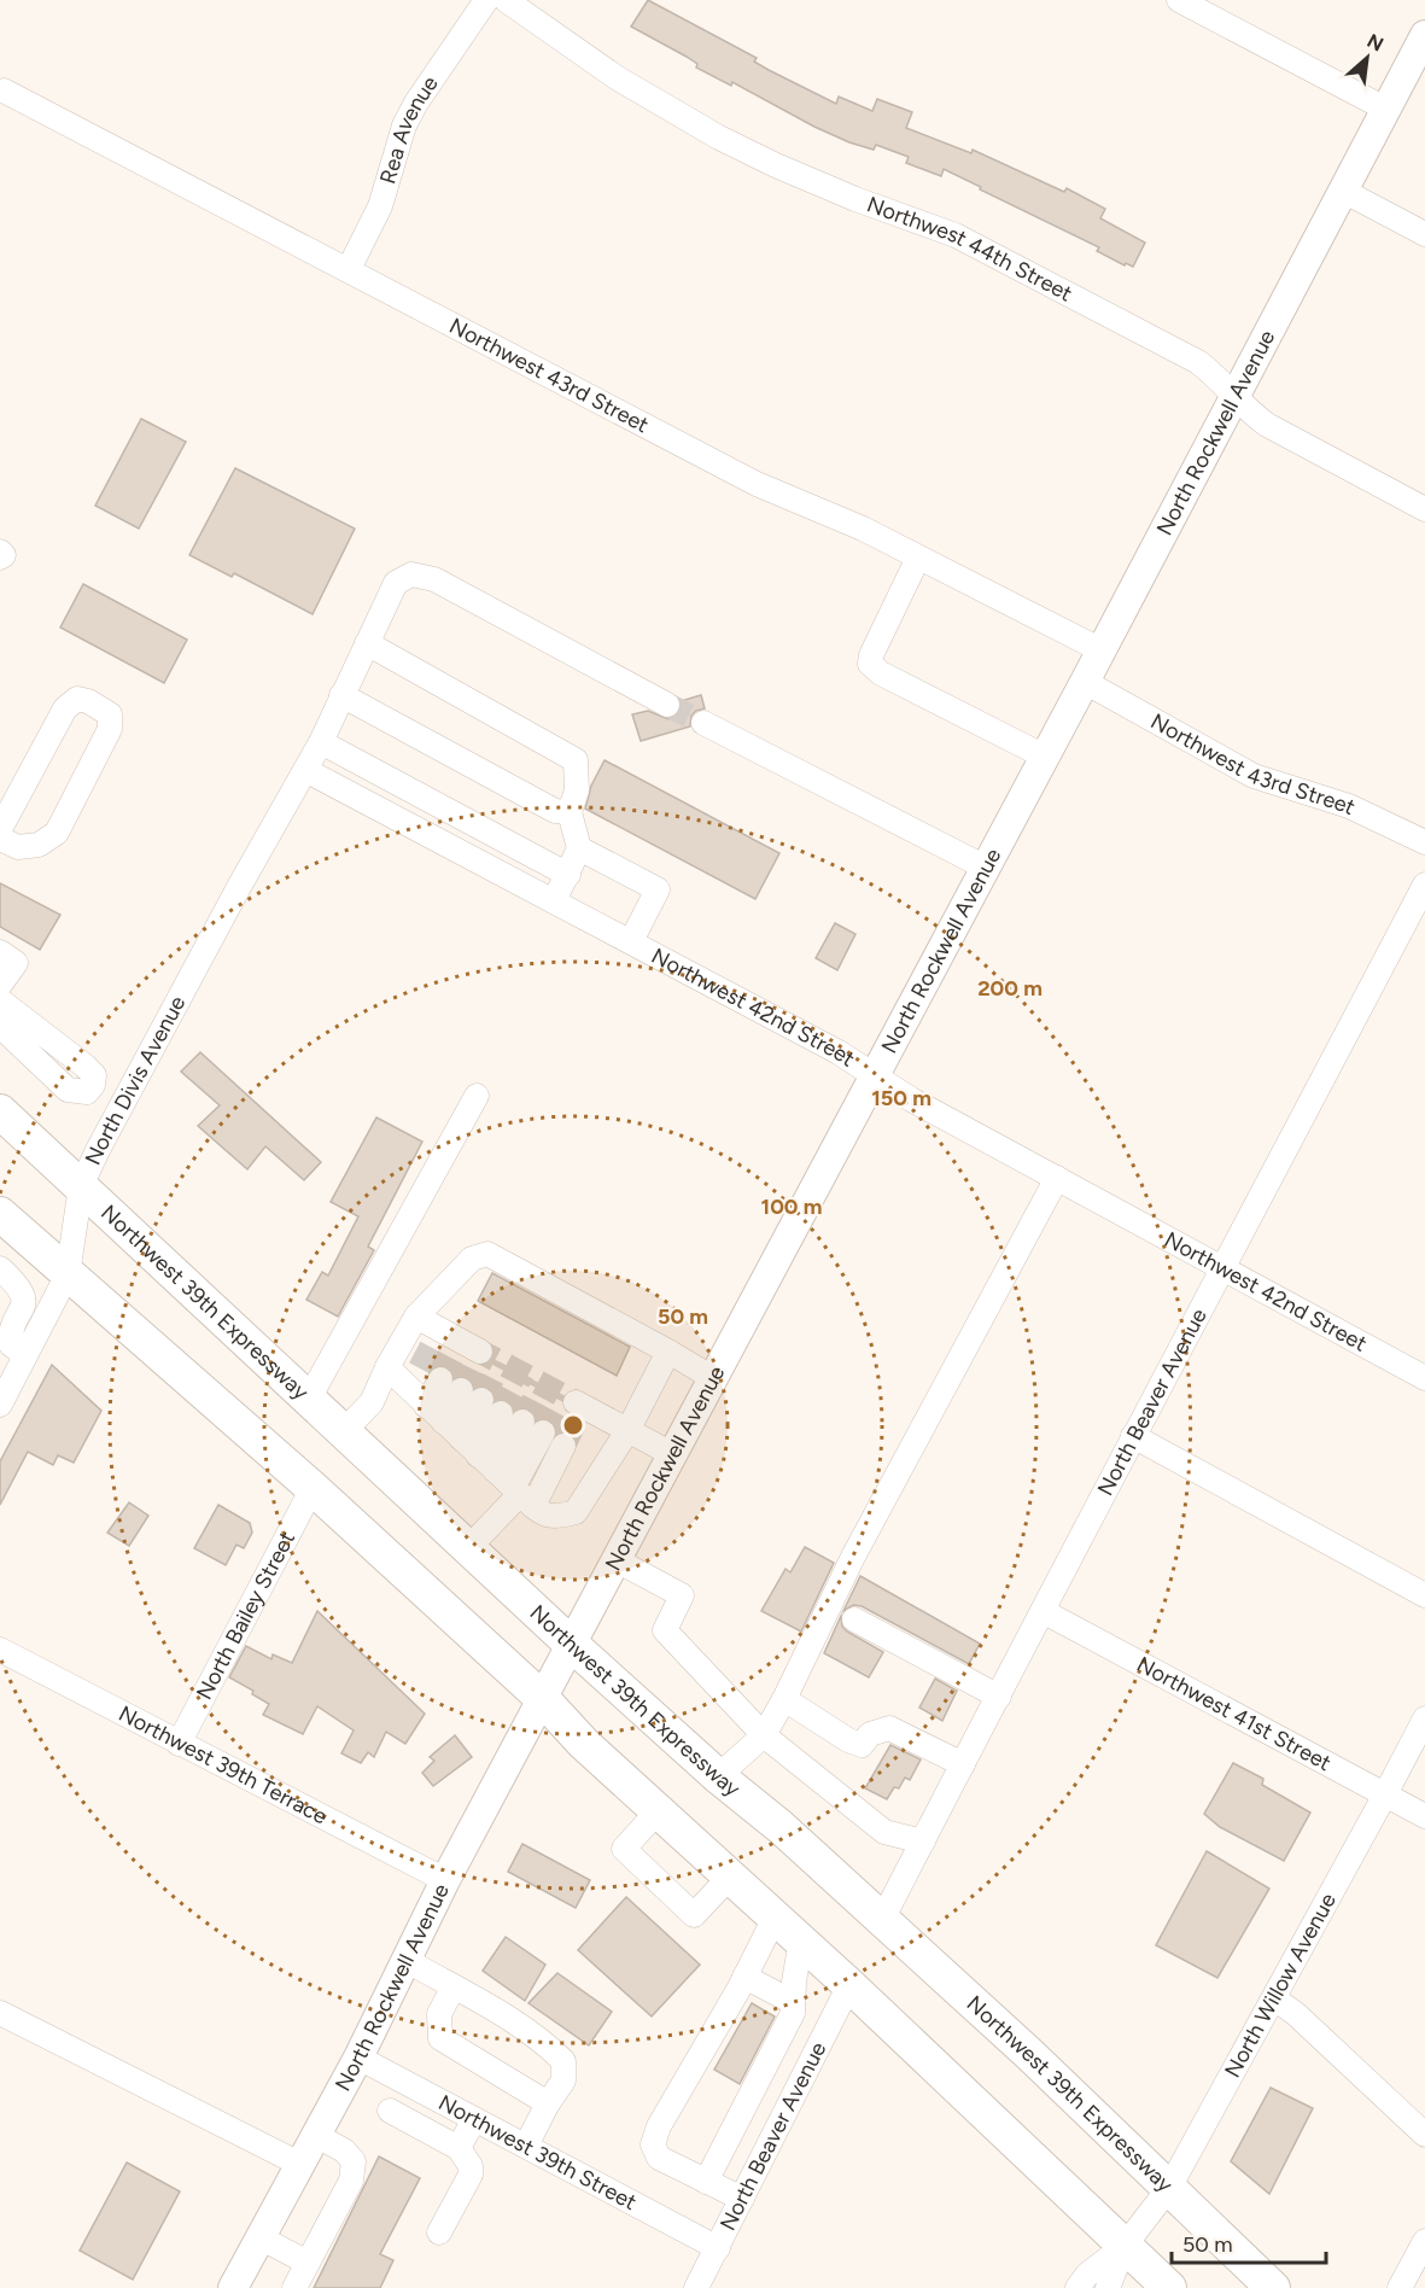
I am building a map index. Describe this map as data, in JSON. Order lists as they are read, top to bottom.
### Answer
{
  "streets": {
    "highway": ["Northwest 39th Expressway"],
    "main road": ["North Rockwell Avenue"],
    "street": [
      "Rea Avenue",
      "Northwest 44th Street",
      "Northwest 43rd Street",
      "Northwest 42nd Street",
      "North Divis Avenue",
      "North Beaver Avenue",
      "North Bailey Street",
      "Northwest 41st Street",
      "Northwest 39th Terrace",
      "North Willow Avenue",
      "Northwest 39th Street"
    ]
  },
  "crossings": [
    ["Rea Avenue", "Northwest 43rd Street"],
    ["Northwest 44th Street", "North Rockwell Avenue"],
    ["Northwest 43rd Street", "North Rockwell Avenue"],
    ["North Rockwell Avenue", "Northwest 42nd Street"],
    ["North Rockwell Avenue", "Northwest 39th Expressway"],
    ["North Rockwell Avenue", "Northwest 39th Terrace"],
    ["North Rockwell Avenue", "Northwest 39th Street"],
    ["Northwest 42nd Street", "North Divis Avenue"],
    ["Northwest 42nd Street", "North Beaver Avenue"],
    ["North Divis Avenue", "Northwest 39th Expressway"],
    ["Northwest 39th Expressway", "North Beaver Avenue"],
    ["Northwest 39th Expressway", "North Willow Avenue"],
    ["North Beaver Avenue", "Northwest 41st Street"],
    ["North Beaver Avenue", "Northwest 39th Street"],
    ["North Bailey Street", "Northwest 39th Terrace"],
    ["Northwest 41st Street", "North Willow Avenue"]
  ],
  "scale_bar": "50 m",
  "north": "top right",
  "rings": [
    "200 m",
    "150 m",
    "100 m",
    "50 m"
  ]
}
